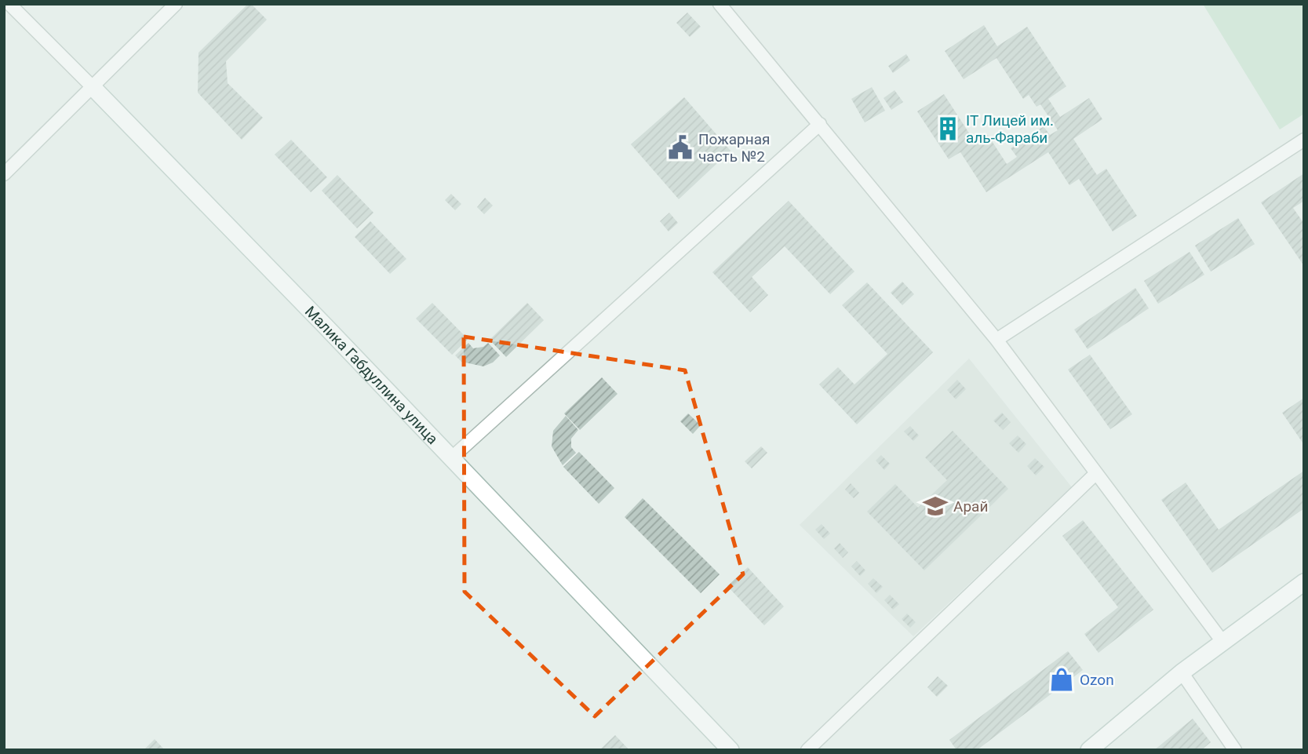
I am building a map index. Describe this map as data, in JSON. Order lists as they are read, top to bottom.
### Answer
{
  "streets": {
    "street": ["Малика Габдуллина улица"]
  },
  "places": {
    "building": ["IT Лицей им. аль-Фараби"],
    "public building": ["Пожарная часть №2"],
    "school or university": ["Арай"],
    "shop": ["Ozon"]
  }
}
